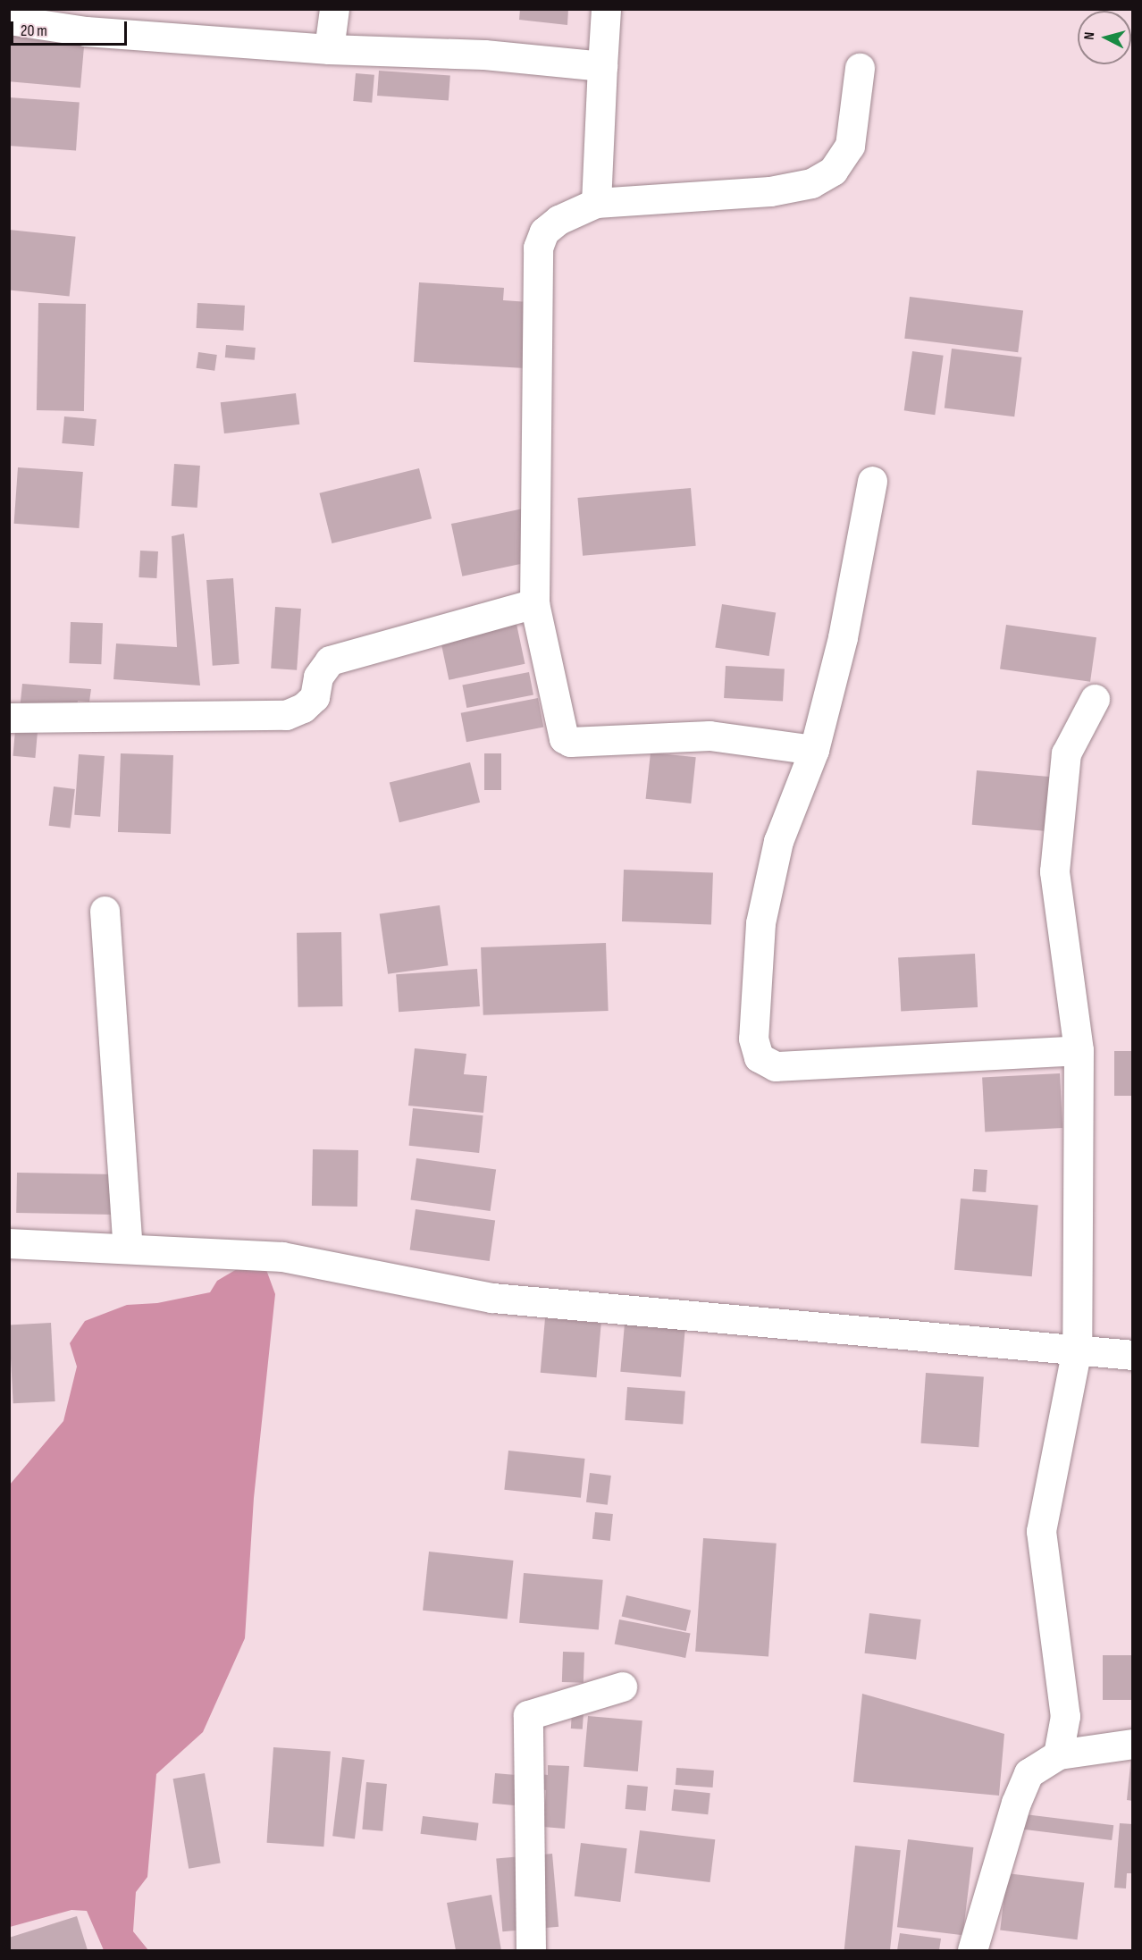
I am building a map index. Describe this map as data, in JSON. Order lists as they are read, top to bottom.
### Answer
{
  "scale_bar": "20 m",
  "north": "left"
}
